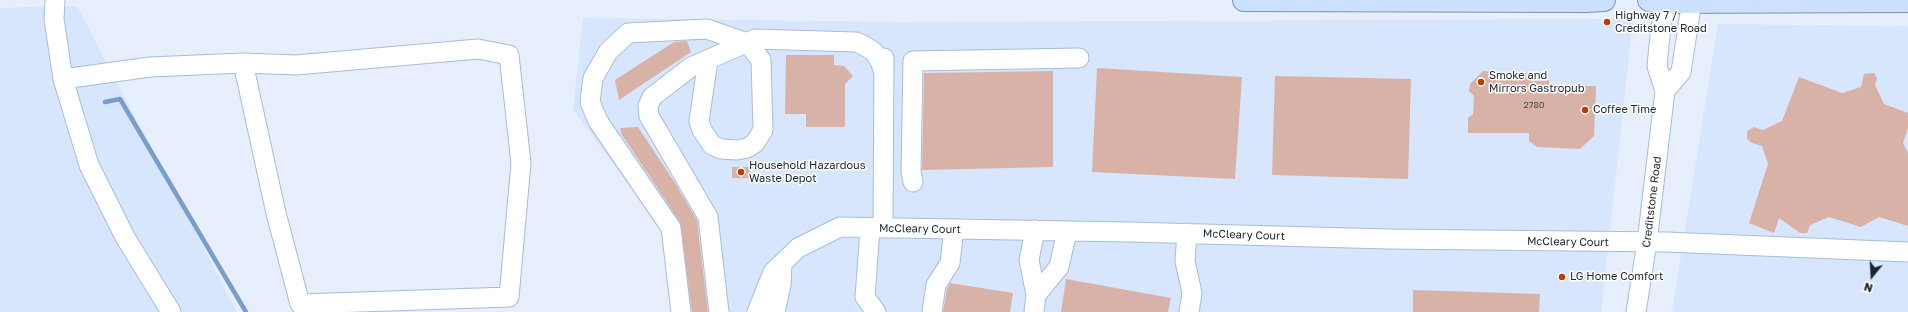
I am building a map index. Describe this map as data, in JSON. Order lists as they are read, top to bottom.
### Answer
{
  "streets": {
    "street": ["Creditstone Road", "McCleary Court"]
  },
  "crossings": [
    ["Creditstone Road", "McCleary Court"]
  ],
  "places": [
    "Highway 7 / Creditstone Road",
    "Smoke and Mirrors Gastropub",
    "Coffee Time",
    "Household Hazardous Waste Depot",
    "LG Home Comfort"
  ],
  "house_numbers": ["2780"],
  "north": "bottom"
}
